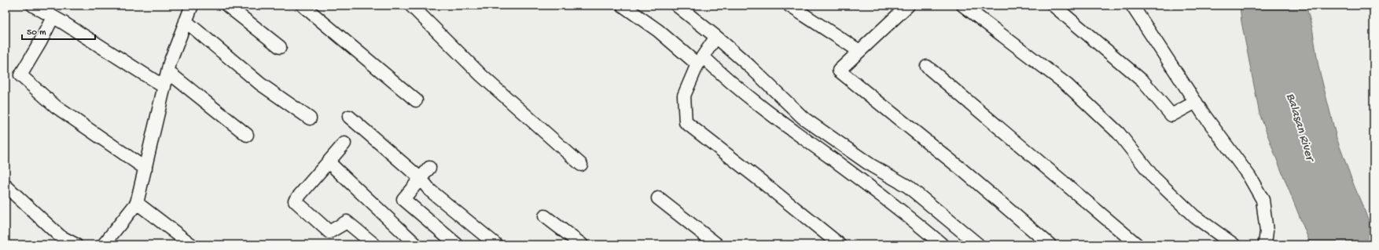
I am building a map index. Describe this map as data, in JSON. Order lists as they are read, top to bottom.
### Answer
{
  "water": ["Balasan River"],
  "scale_bar": "50 m"
}
